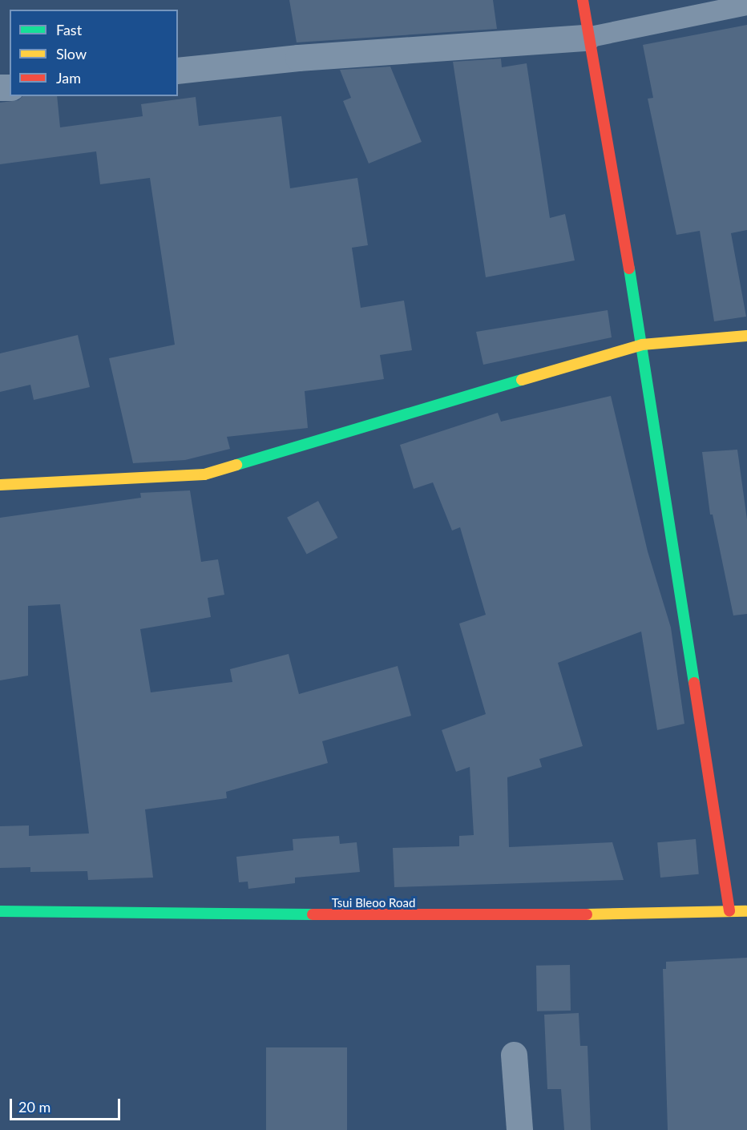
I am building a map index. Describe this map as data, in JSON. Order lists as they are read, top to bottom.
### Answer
{
  "streets": {
    "street": ["Tsui Bleoo Road"]
  },
  "legend": ["Fast", "Slow", "Jam"],
  "scale_bar": "20 m"
}
